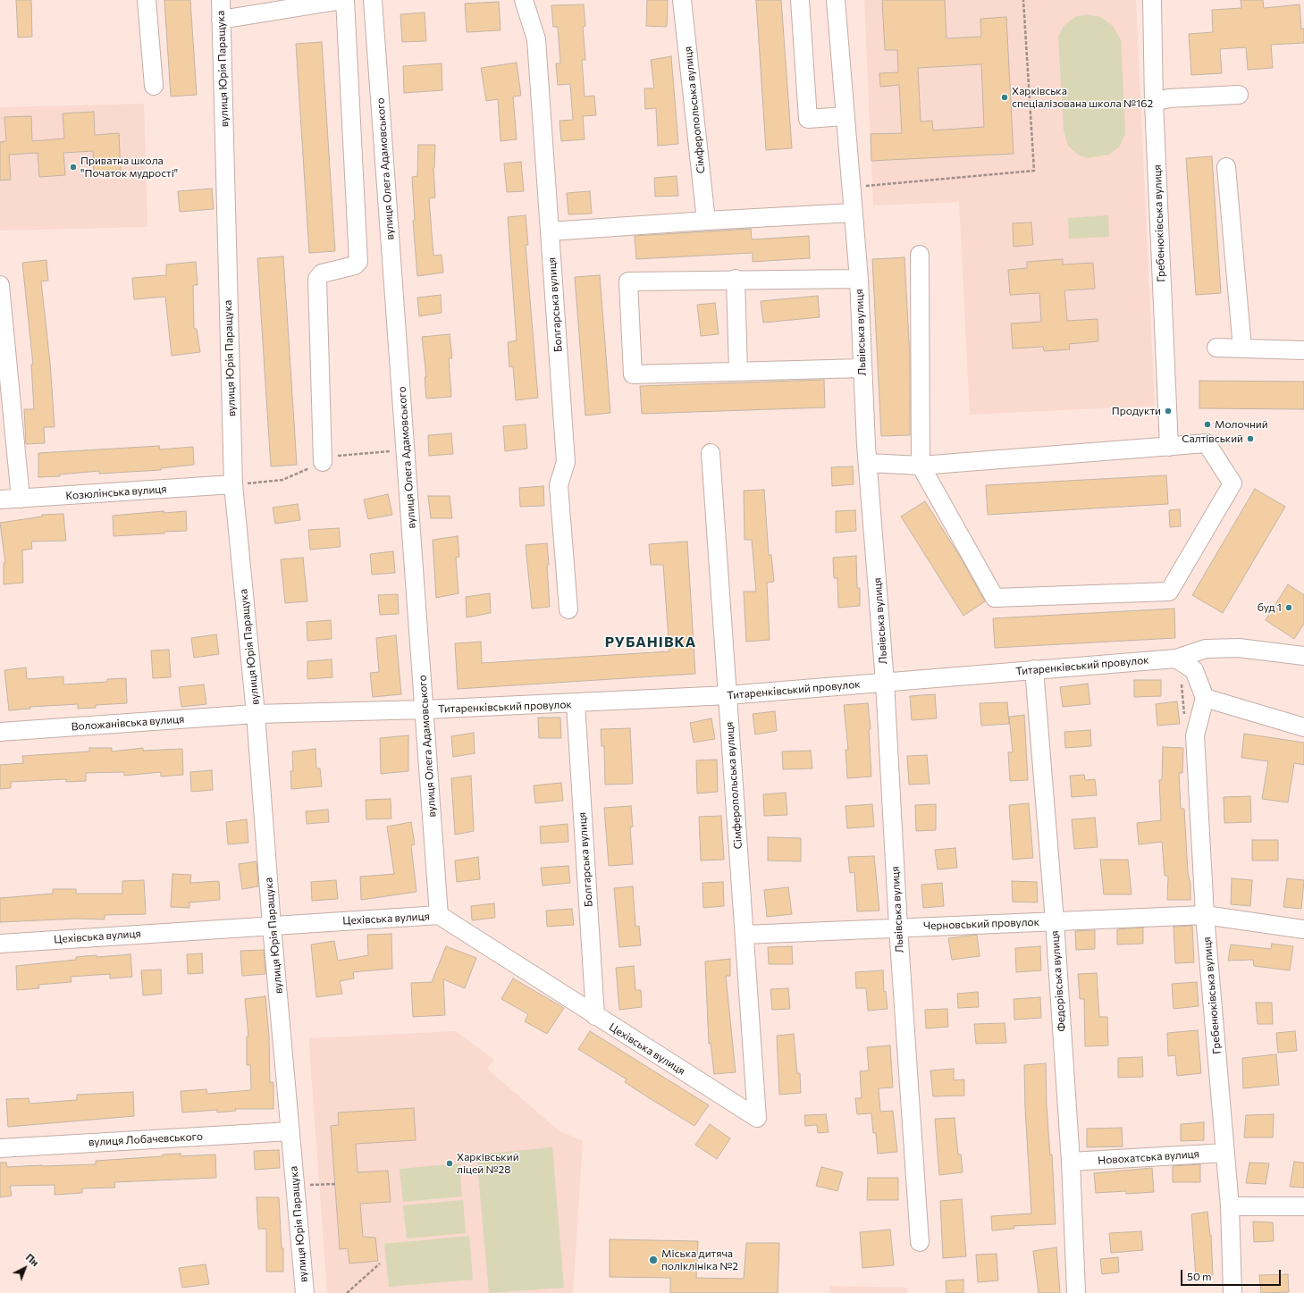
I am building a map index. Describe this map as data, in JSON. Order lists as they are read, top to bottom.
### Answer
{
  "streets": {
    "street": [
      "вулиця Юрія Паращука",
      "Сімферопольська вулиця",
      "вулиця Олега Адамовського",
      "Гребенюківська вулиця",
      "Болгарська вулиця",
      "Львівська вулиця",
      "Козюлінська вулиця",
      "Титаренківський провулок",
      "Воложанівська вулиця",
      "Цехівська вулиця",
      "Черновський провулок",
      "Федорівська вулиця",
      "вулиця Лобачевського",
      "Новохатська вулиця"
    ]
  },
  "crossings": [
    ["вулиця Юрія Паращука", "Козюлінська вулиця"],
    ["вулиця Юрія Паращука", "Титаренківський провулок"],
    ["вулиця Юрія Паращука", "Воложанівська вулиця"],
    ["вулиця Юрія Паращука", "Цехівська вулиця"],
    ["вулиця Юрія Паращука", "вулиця Лобачевського"],
    ["Сімферопольська вулиця", "Титаренківський провулок"],
    ["Сімферопольська вулиця", "Цехівська вулиця"],
    ["Сімферопольська вулиця", "Черновський провулок"],
    ["вулиця Олега Адамовського", "Титаренківський провулок"],
    ["вулиця Олега Адамовського", "Цехівська вулиця"],
    ["Гребенюківська вулиця", "Черновський провулок"],
    ["Гребенюківська вулиця", "Новохатська вулиця"],
    ["Болгарська вулиця", "Титаренківський провулок"],
    ["Болгарська вулиця", "Цехівська вулиця"],
    ["Львівська вулиця", "Титаренківський провулок"],
    ["Львівська вулиця", "Черновський провулок"],
    ["Титаренківський провулок", "Воложанівська вулиця"],
    ["Титаренківський провулок", "Федорівська вулиця"],
    ["Черновський провулок", "Федорівська вулиця"],
    ["Федорівська вулиця", "Новохатська вулиця"]
  ],
  "districts": ["РУБАНІВКА"],
  "places": [
    "Харківська спеціалізована школа №162",
    "Приватна школа \"Початок мудрості\"",
    "Продукти",
    "Молочний",
    "Салтівський",
    "буд 1",
    "Харківський ліцей №28",
    "Міська дитяча поліклініка №2"
  ],
  "scale_bar": "50 m",
  "north": "top right"
}
